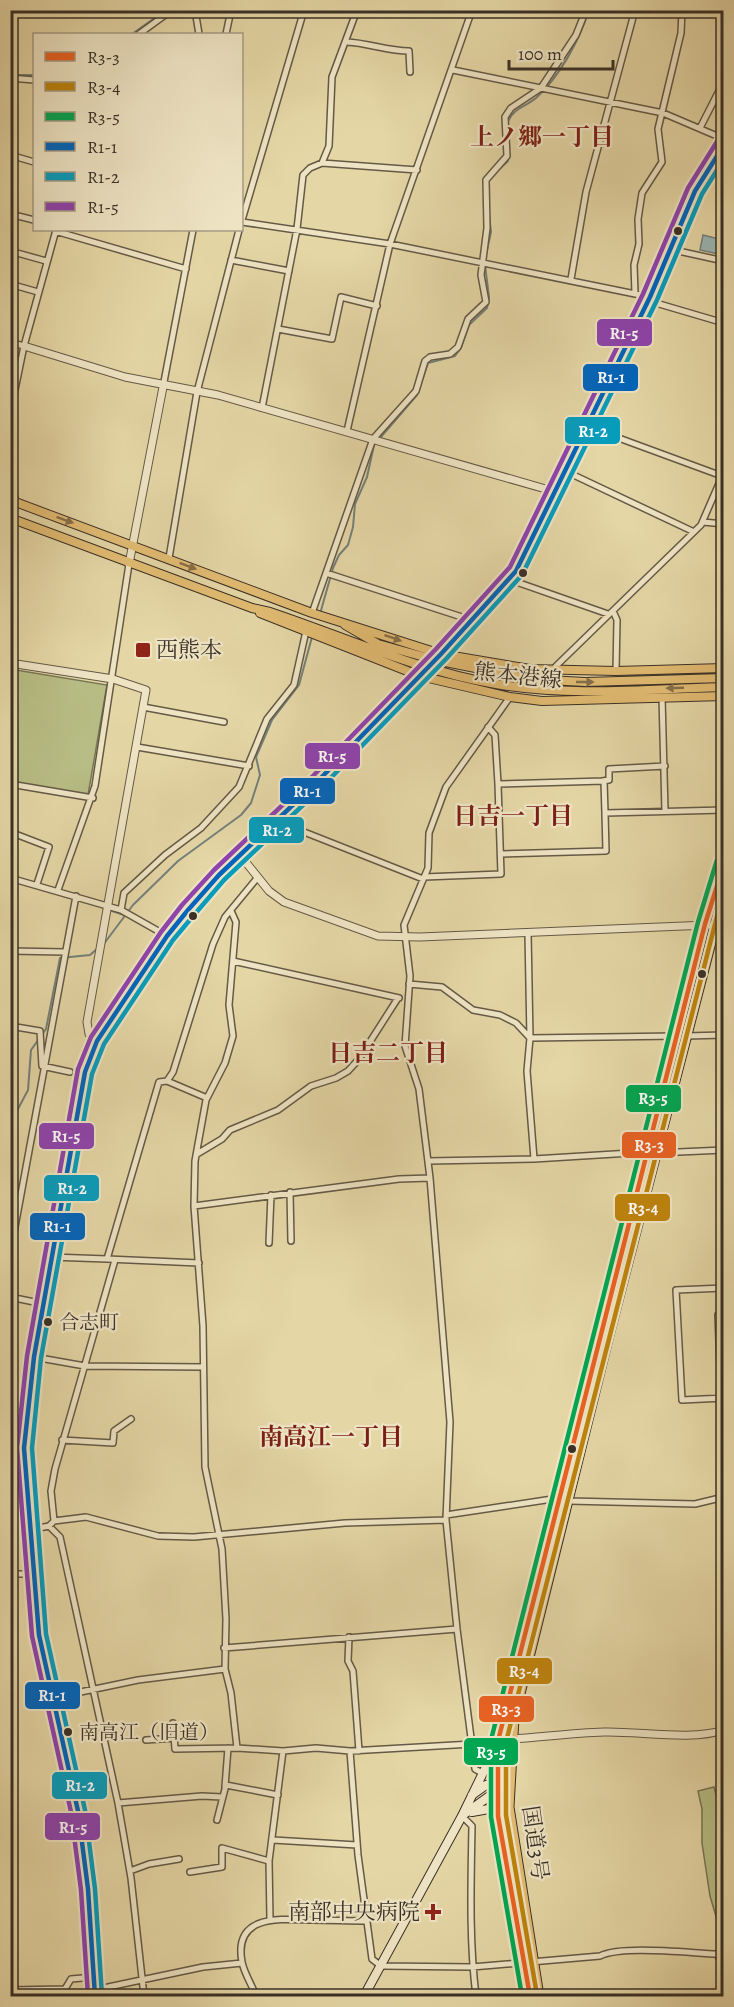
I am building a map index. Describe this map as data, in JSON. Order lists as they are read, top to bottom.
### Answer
{
  "streets": {
    "highway": ["国道3号"],
    "main road": ["熊本港線"]
  },
  "districts": [
    "上ノ郷一丁目",
    "日吉一丁目",
    "日吉二丁目",
    "南高江一丁目"
  ],
  "places": {
    "transit": ["西熊本"],
    "other": ["合志町", "南高江（旧道）"],
    "health": ["南部中央病院"]
  },
  "lines": [
    "transit line R1-5",
    "transit line R1-1",
    "transit line R1-2",
    "transit line R3-5",
    "transit line R3-3",
    "transit line R3-4"
  ],
  "legend": [
    "R3-3",
    "R3-4",
    "R3-5",
    "R1-1",
    "R1-2",
    "R1-5"
  ],
  "scale_bar": "100 m"
}
